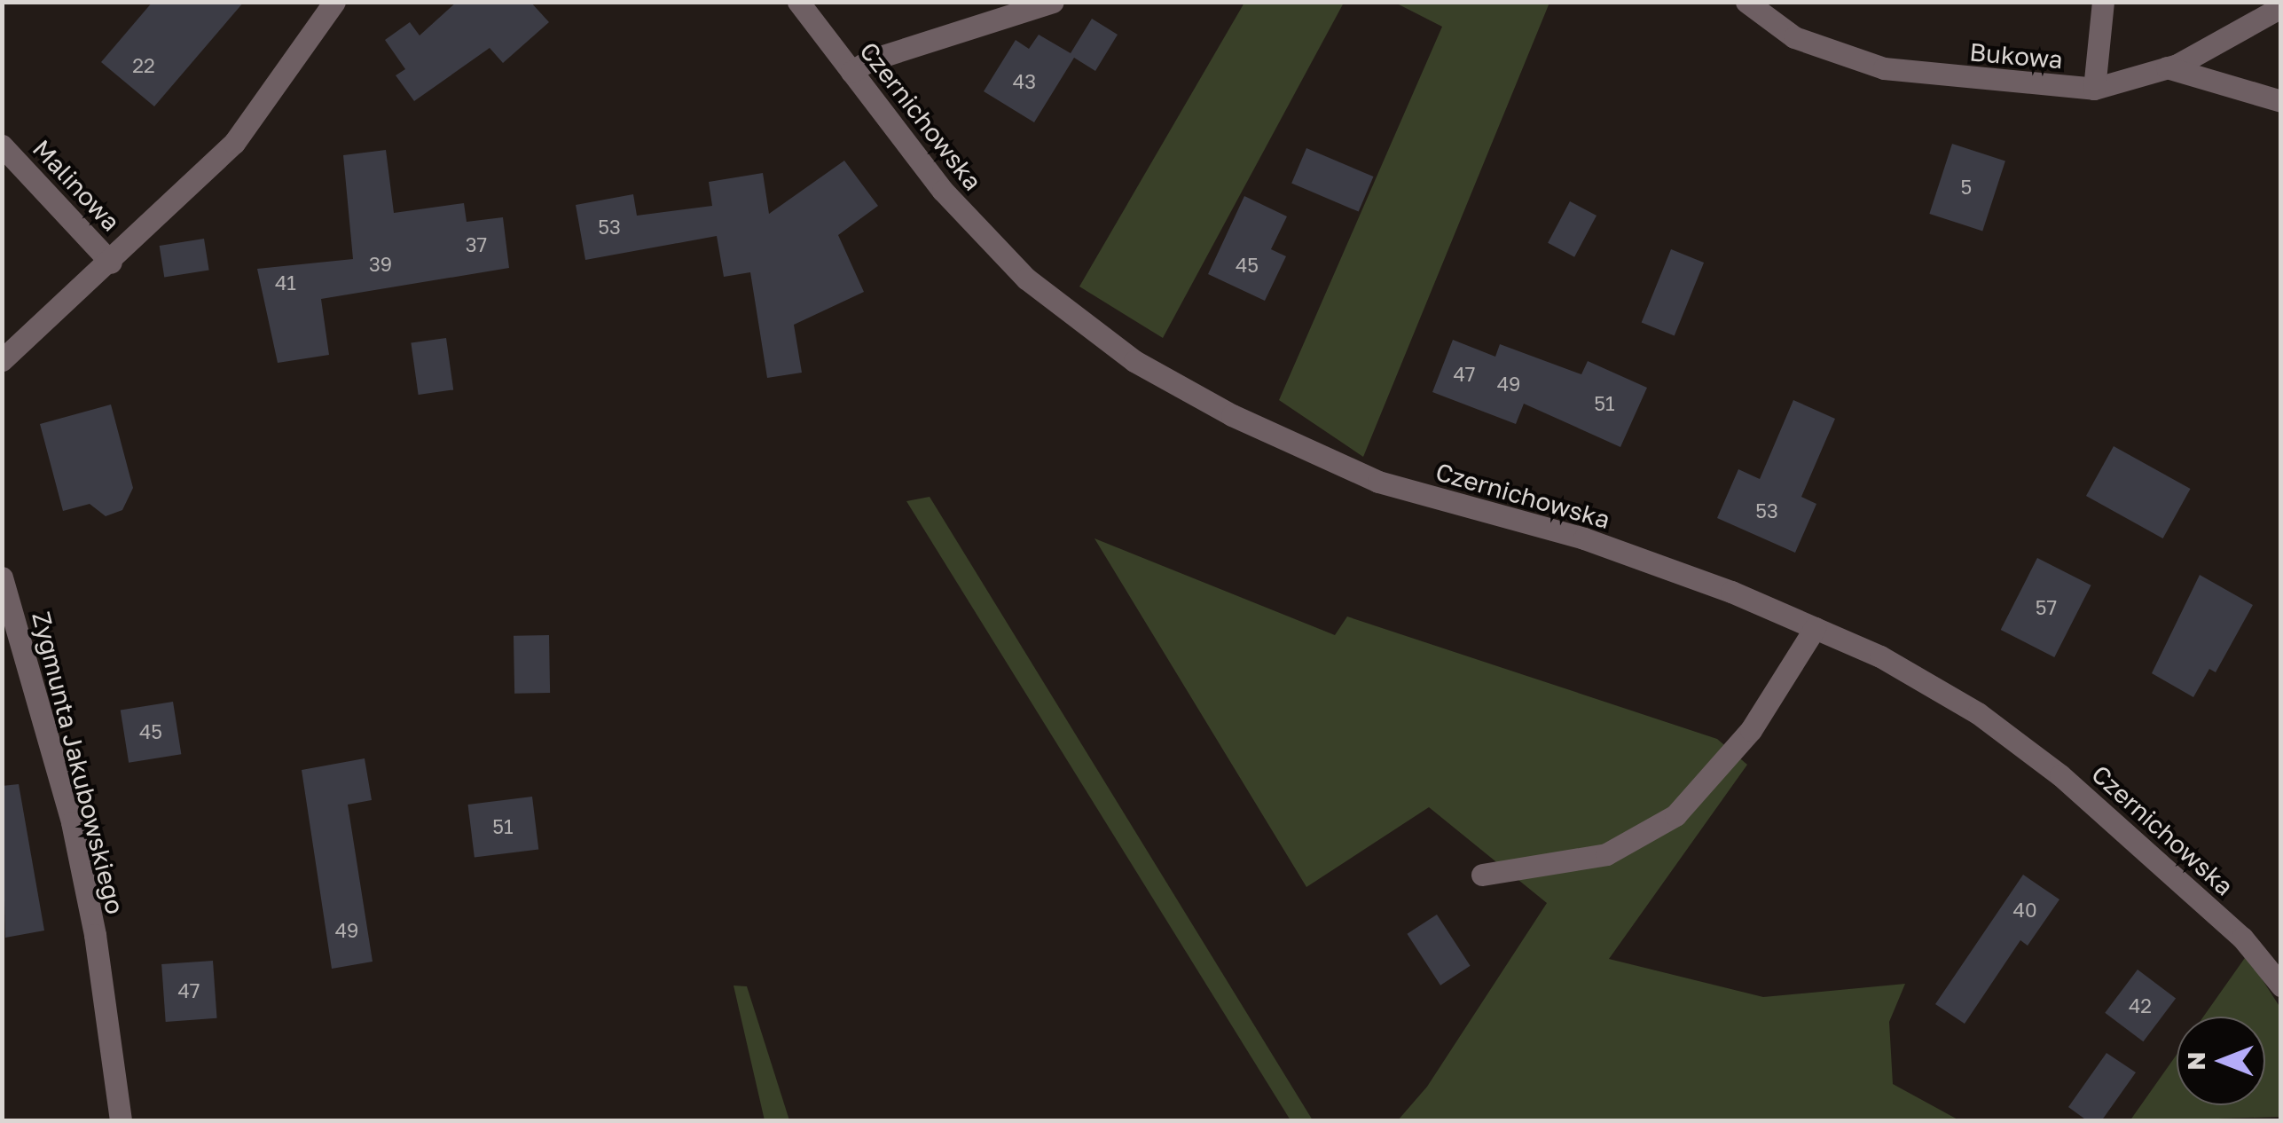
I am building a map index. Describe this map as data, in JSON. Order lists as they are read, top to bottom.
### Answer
{
  "streets": {
    "street": [
      "Bukowa",
      "Czernichowska",
      "Malinowa",
      "Zygmunta Jakubowskiego"
    ]
  },
  "house_numbers": [
    "22",
    "43",
    "5",
    "53",
    "37",
    "39",
    "45",
    "41",
    "47",
    "49",
    "51",
    "53",
    "57",
    "45",
    "51",
    "40",
    "49",
    "47",
    "42"
  ],
  "north": "left"
}
